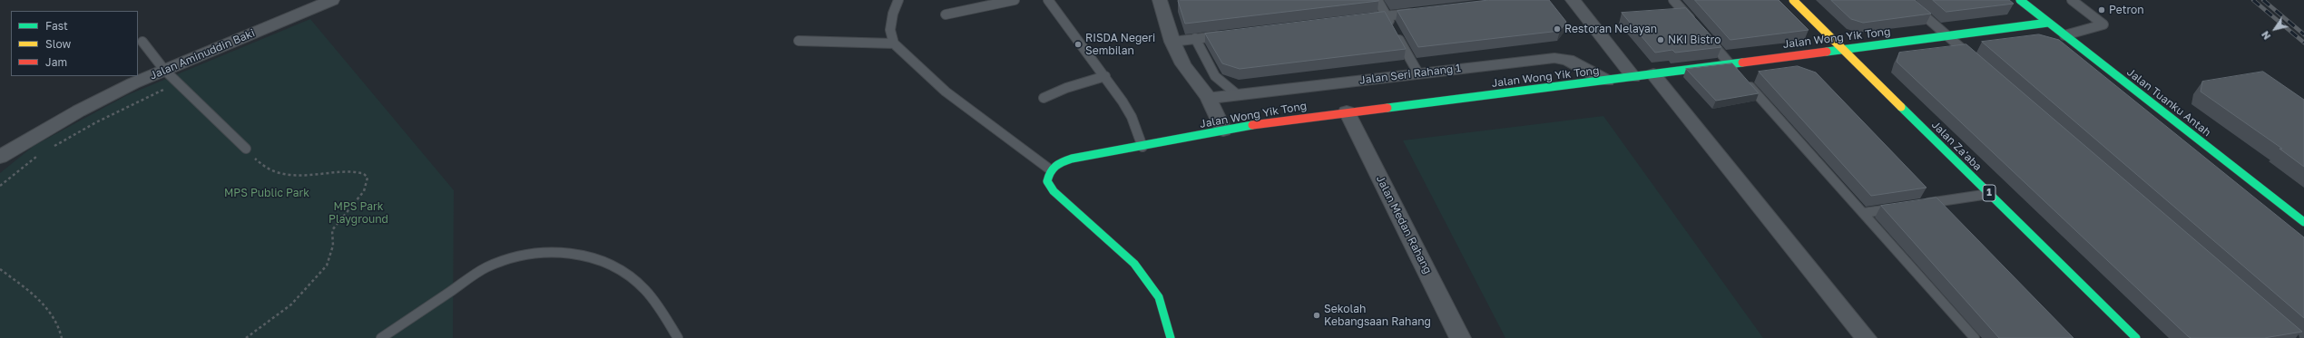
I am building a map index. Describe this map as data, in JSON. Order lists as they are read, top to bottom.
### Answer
{
  "streets": {
    "main road": [
      "Jalan Wong Yik Tong",
      "Jalan Tuanku Antah",
      "Jalan Za'aba",
      "1"
    ],
    "street": ["Jalan Aminuddin Baki", "Jalan Seri Rahang 1", "Jalan Medan Rahang"]
  },
  "crossings": [
    ["Jalan Wong Yik Tong", "Jalan Seri Rahang 1"],
    ["Jalan Wong Yik Tong", "Jalan Tuanku Antah"],
    ["Jalan Wong Yik Tong", "Jalan Za'aba"],
    ["Jalan Wong Yik Tong", "Jalan Medan Rahang"]
  ],
  "parks": ["MPS Public Park", "MPS Park Playground"],
  "places": [
    "Petron",
    "Restoran Nelayan",
    "NKI Bistro",
    "RISDA Negeri Sembilan",
    "Sekolah Kebangsaan Rahang"
  ],
  "legend": ["Fast", "Slow", "Jam"],
  "north": "bottom left"
}
